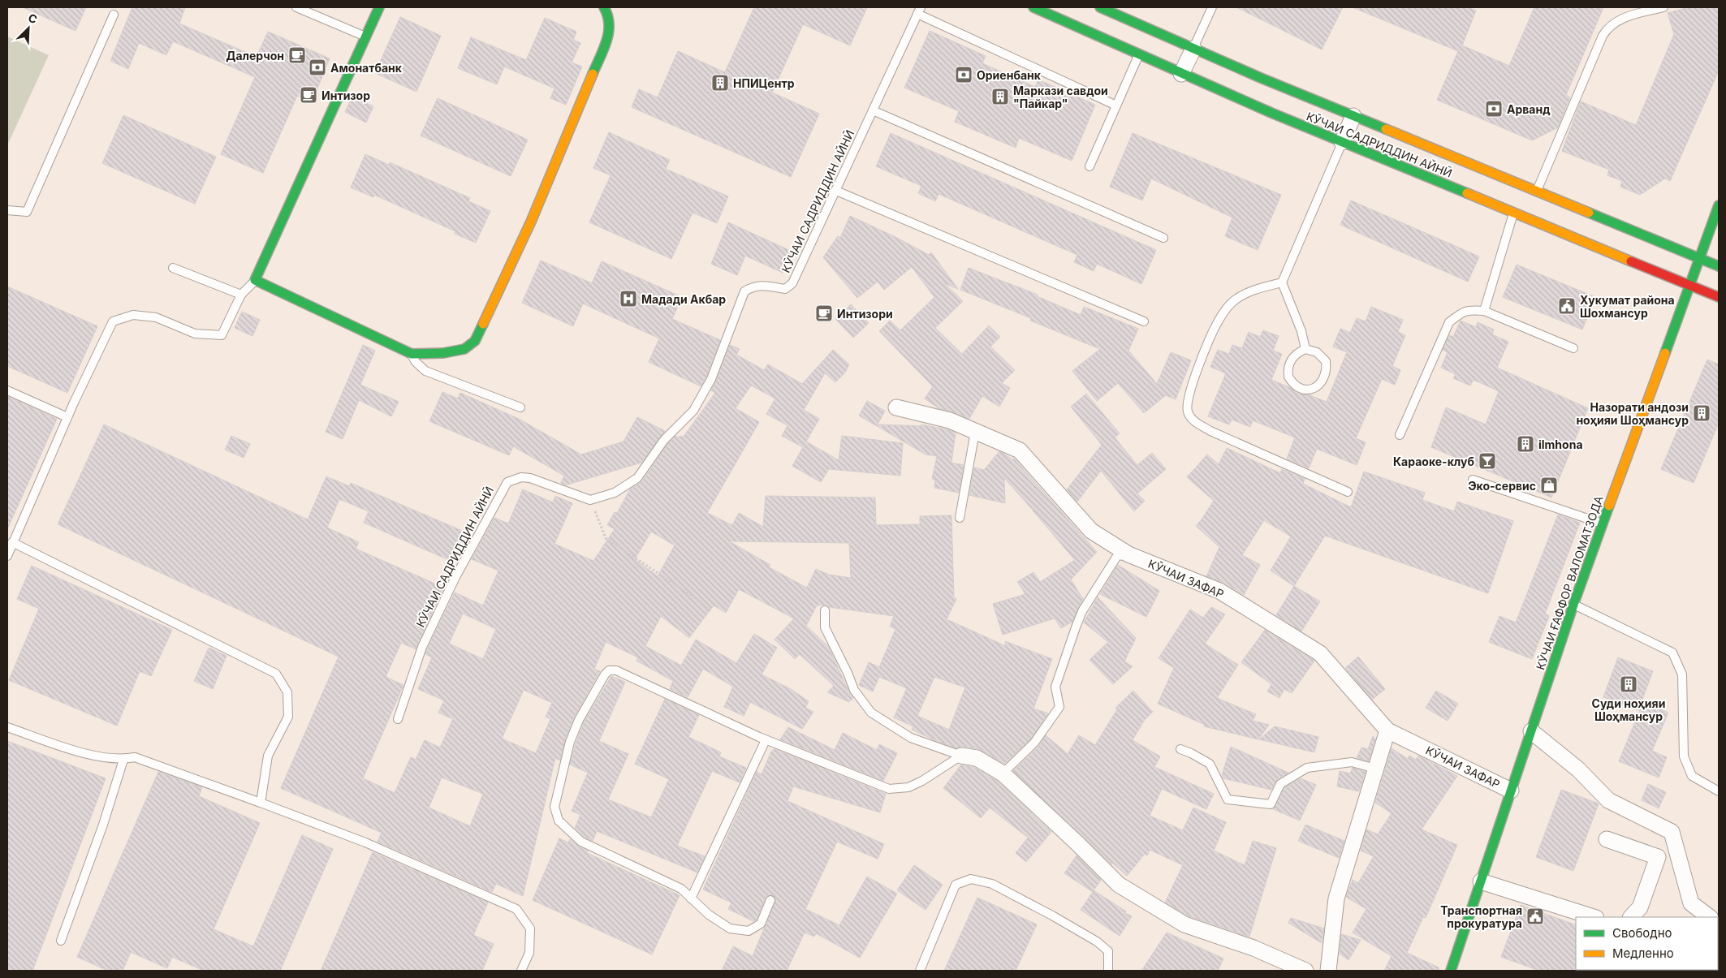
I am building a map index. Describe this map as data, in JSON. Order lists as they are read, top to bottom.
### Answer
{
  "streets": {
    "main road": ["КӮЧАИ САДРИДДИН АЙНӢ", "КӮЧАИ ҒАФФОР ВАЛОМАТЗОДА"],
    "street": ["КӮЧАИ ЗАФАР"]
  },
  "crossings": [
    ["КӮЧАИ САДРИДДИН АЙНӢ", "КӮЧАИ ҒАФФОР ВАЛОМАТЗОДА"],
    ["КӮЧАИ ЗАФАР", "КӮЧАИ ҒАФФОР ВАЛОМАТЗОДА"]
  ],
  "places": {
    "cafe": ["Далерчон", "Интизор", "Интизори"],
    "bank": ["Амонатбанк", "Ориенбанк", "Арванд"],
    "building": [
      "НПИЦентр",
      "Маркази савдои \"Пайкар\"",
      "Назорати андози ноҳияи Шоҳмансур",
      "ilmhona",
      "Суди ноҳияи Шоҳмансур"
    ],
    "hospital": ["Мадади Акбар"],
    "public building": ["Хукумат района Шохмансур", "Транспортная прокуратура"],
    "bar": ["Караоке-клуб"],
    "shop": ["Эко-сервис"]
  },
  "legend": ["Свободно", "Медленно"],
  "north": "top right"
}
